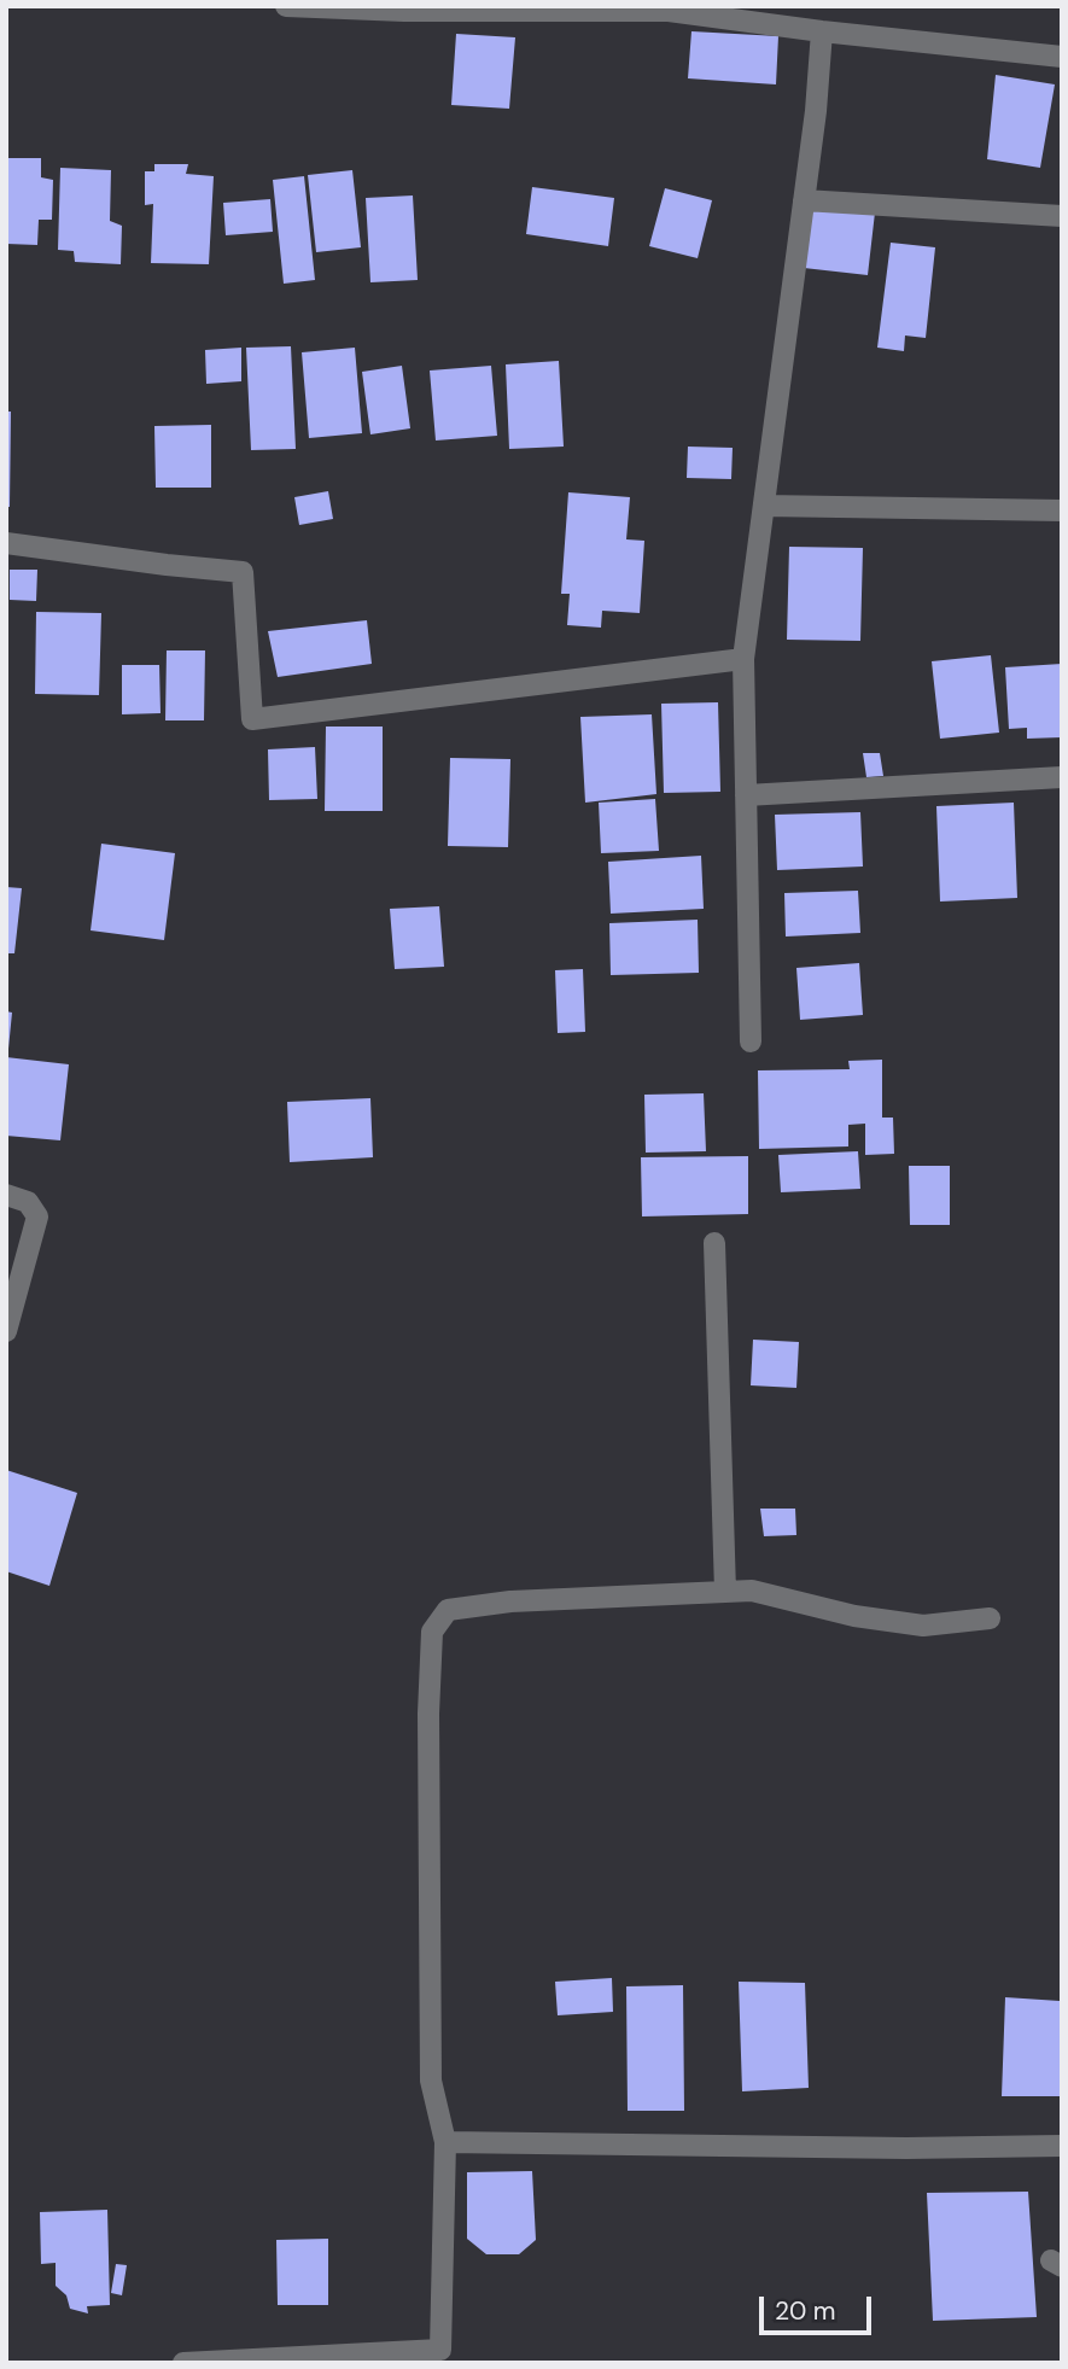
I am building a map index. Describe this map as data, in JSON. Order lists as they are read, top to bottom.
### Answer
{
  "scale_bar": "20 m"
}
